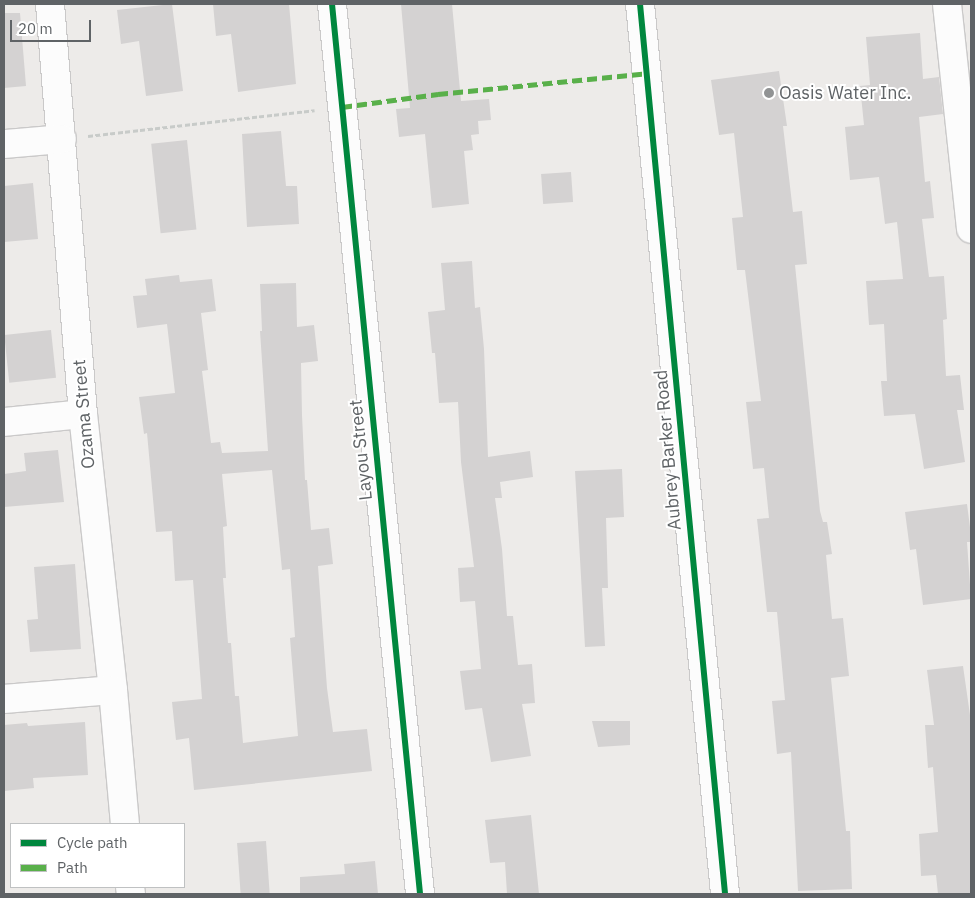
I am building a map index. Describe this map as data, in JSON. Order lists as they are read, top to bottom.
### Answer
{
  "streets": {
    "street": ["Ozama Street", "Layou Street", "Aubrey Barker Road"]
  },
  "places": ["Oasis Water Inc."],
  "legend": ["Cycle path", "Path"],
  "scale_bar": "20 m"
}
